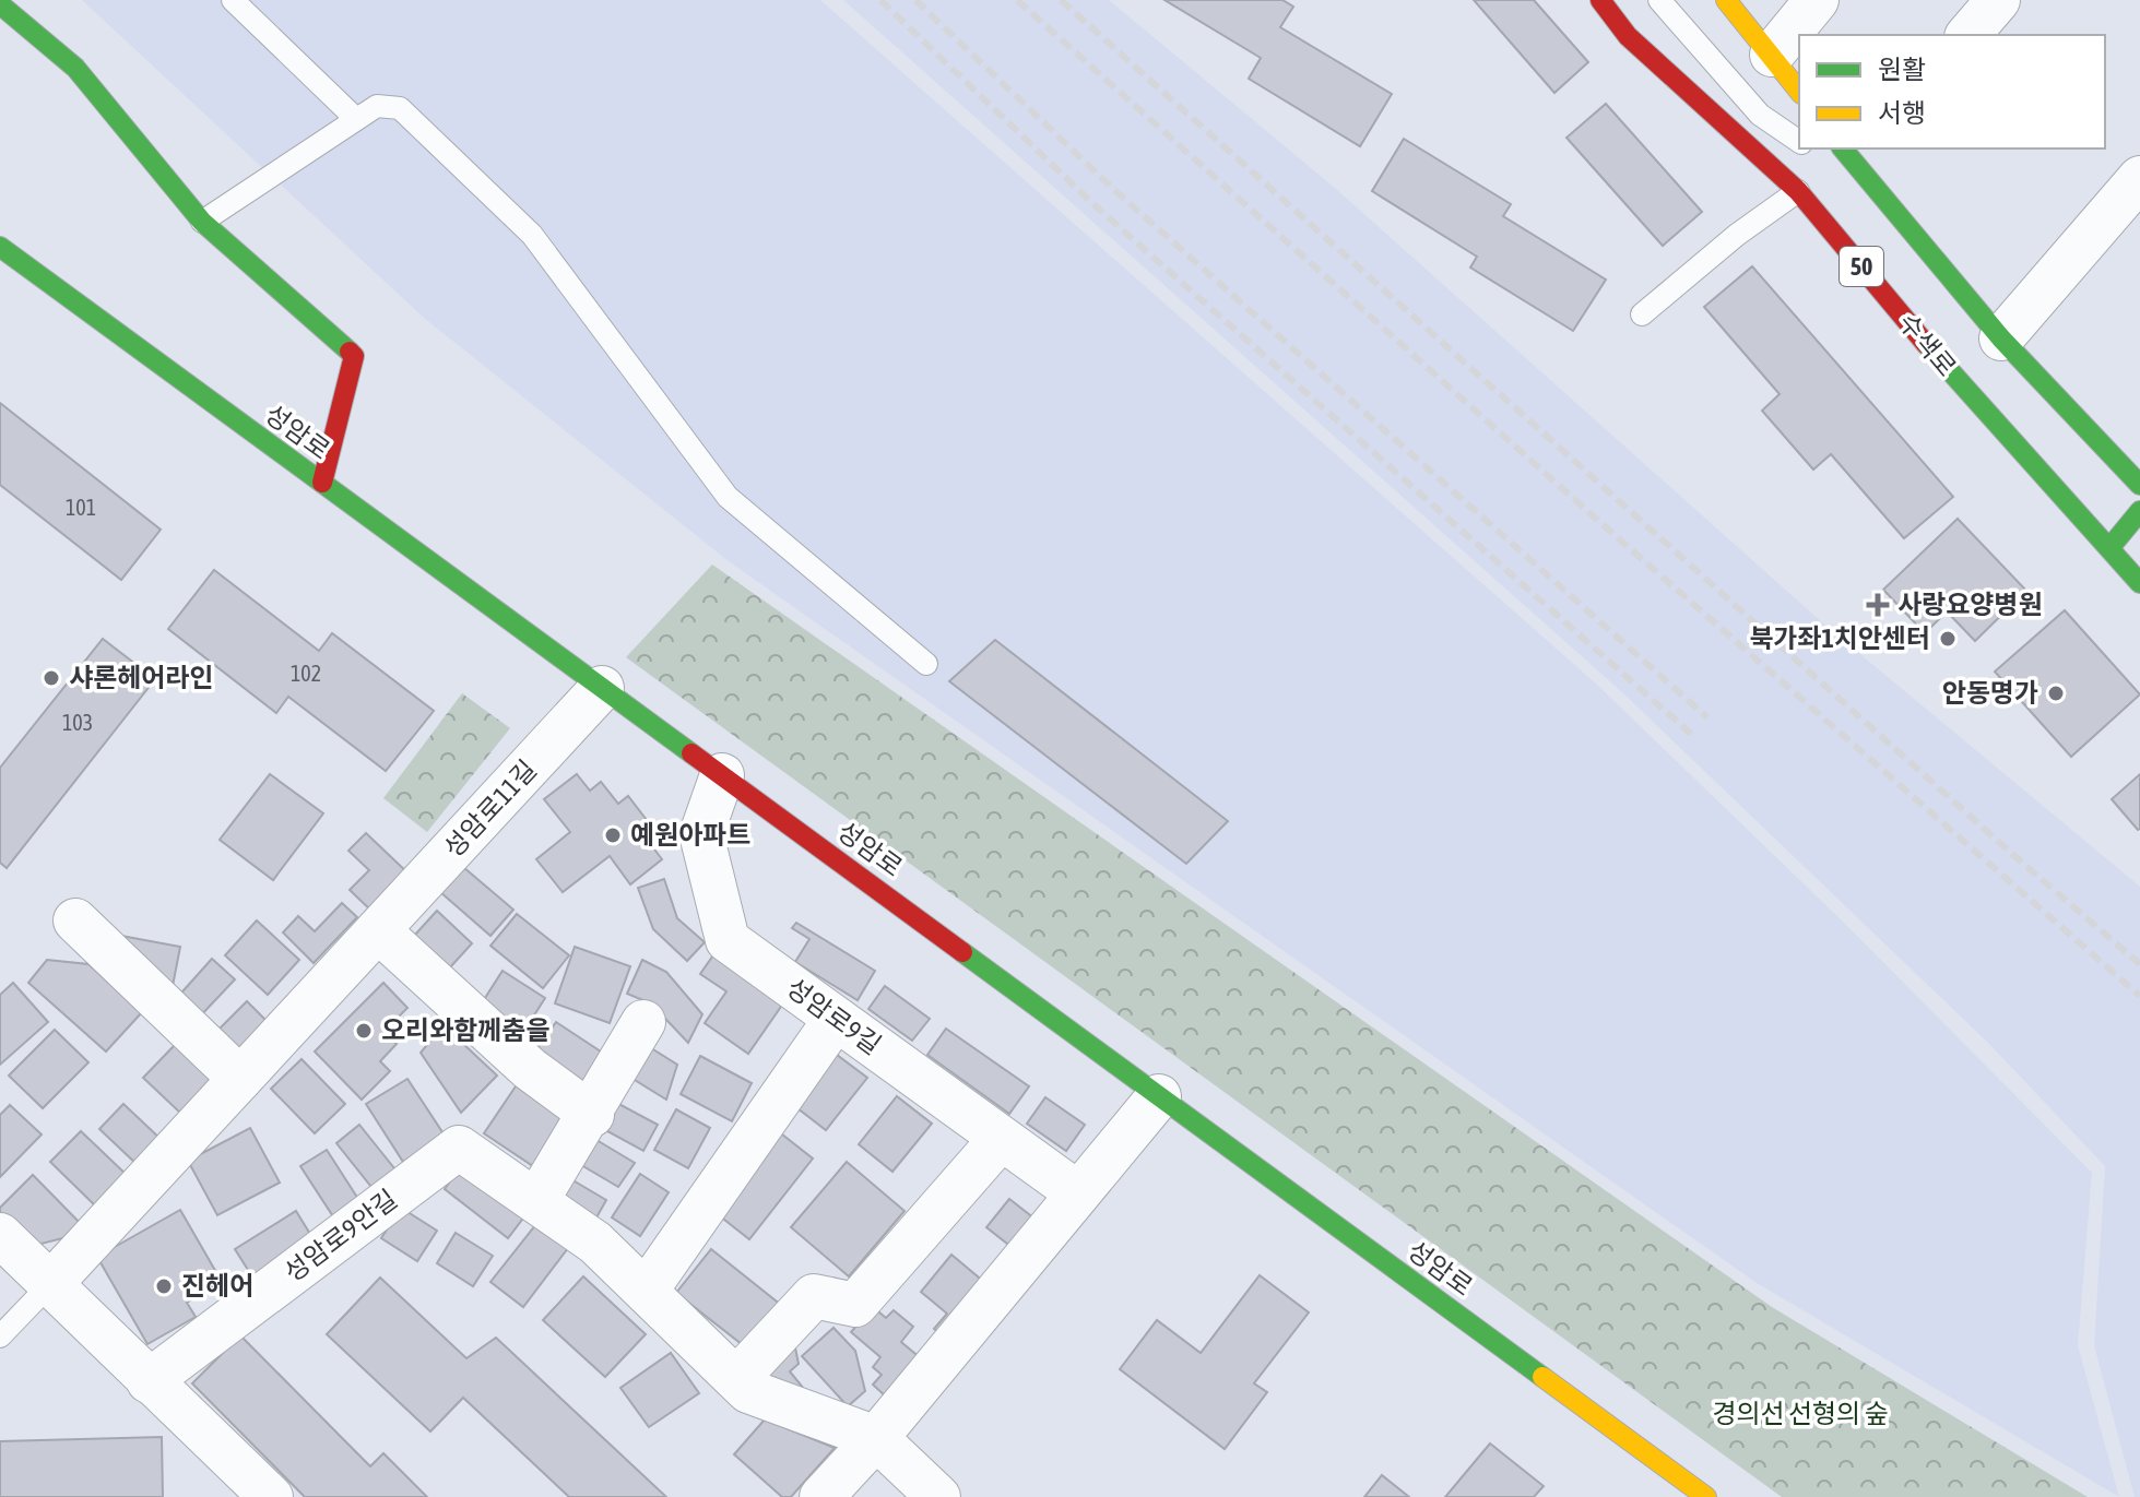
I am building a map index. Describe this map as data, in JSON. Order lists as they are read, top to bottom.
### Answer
{
  "streets": {
    "main road": ["50", "수색로", "성암로"],
    "street": ["성암로11길", "성암로9길", "성암로9안길"]
  },
  "crossings": [
    ["성암로", "성암로11길"],
    ["성암로", "성암로9길"]
  ],
  "parks": ["경의선 선형의 숲"],
  "places": {
    "health": ["사랑요양병원"],
    "other": [
      "북가좌1치안센터",
      "샤론헤어라인",
      "안동명가",
      "예원아파트",
      "오리와함께춤을",
      "진헤어"
    ]
  },
  "house_numbers": ["101", "102", "103"],
  "legend": ["원활", "서행"]
}
